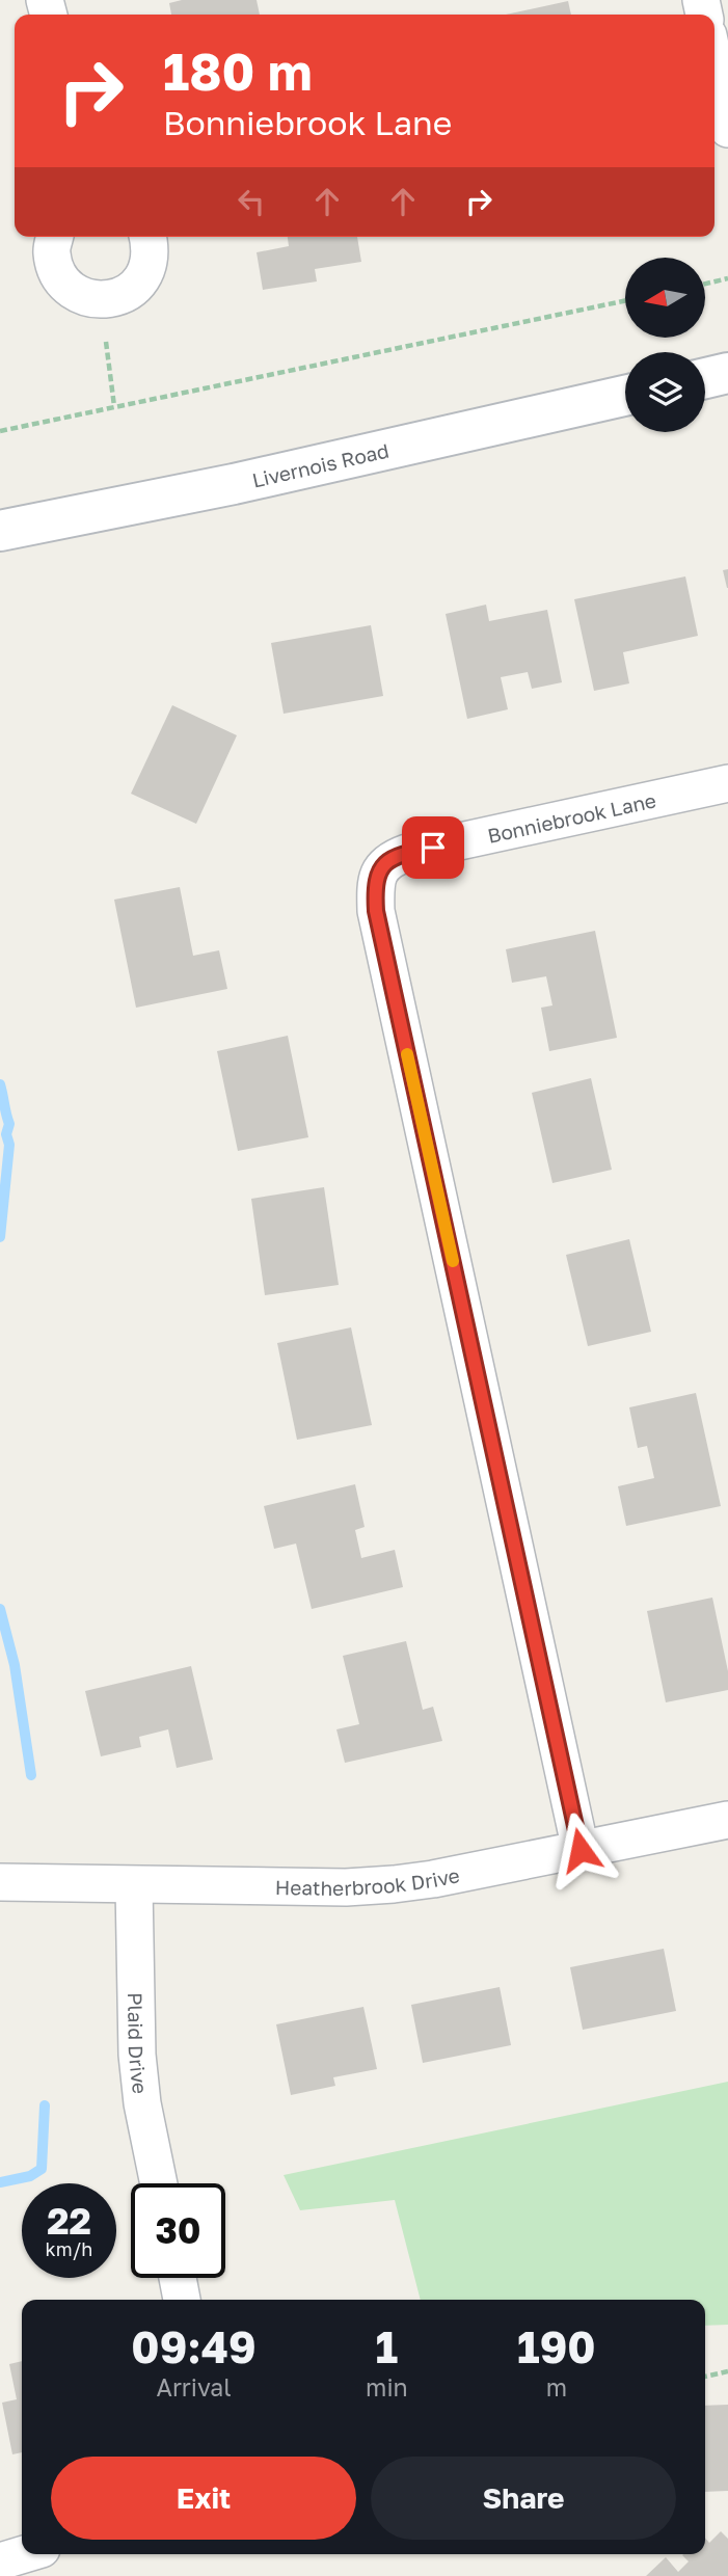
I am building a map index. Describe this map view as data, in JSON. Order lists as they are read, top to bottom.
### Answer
{
  "streets": {
    "main road": ["Livernois Road"],
    "street": ["Bonniebrook Lane", "Heatherbrook Drive", "Plaid Drive"]
  },
  "crossings": [
    ["Bonniebrook Lane", "Heatherbrook Drive"],
    ["Heatherbrook Drive", "Plaid Drive"]
  ],
  "north": "left",
  "page": {
    "turn": ["180 m", "Bonniebrook Lane"],
    "speed": "22 km/h",
    "limit": "30",
    "eta": [
      "09:49",
      "Arrival",
      "1",
      "min",
      "190",
      "m"
    ],
    "buttons": ["Exit", "Share"]
  }
}
